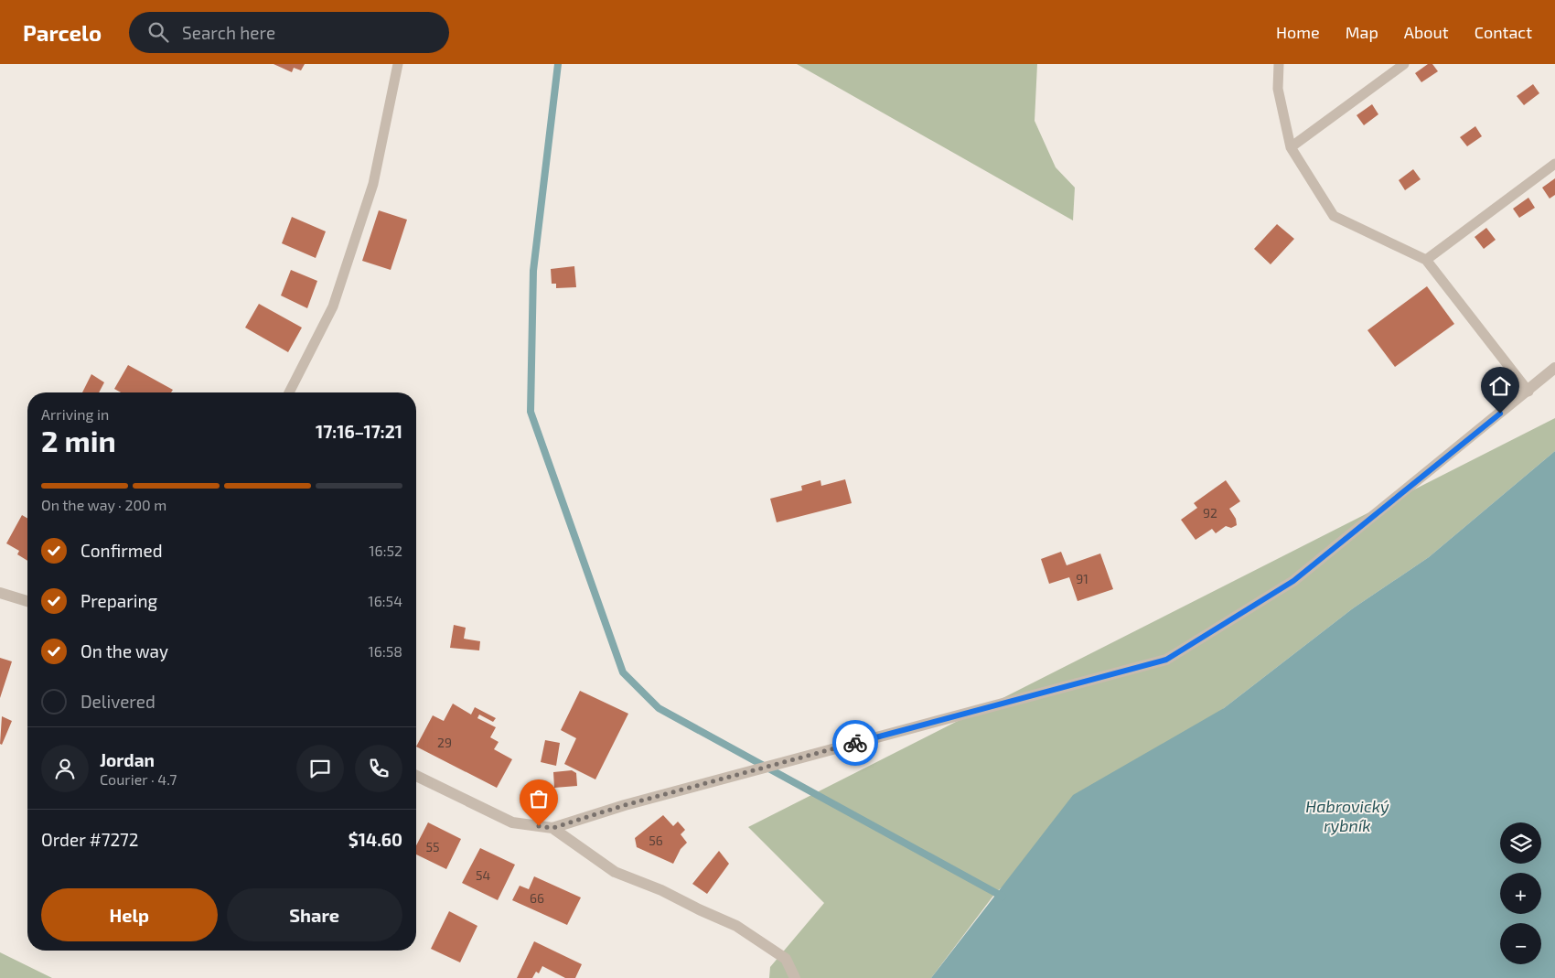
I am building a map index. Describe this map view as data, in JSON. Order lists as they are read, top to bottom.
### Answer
{
  "water": ["Habrovický rybník"],
  "house_numbers": [
    "92",
    "91",
    "29",
    "56",
    "55",
    "54",
    "66"
  ],
  "page": {
    "header": "Parcelo",
    "search": "Search here",
    "nav": [
      "Home",
      "Map",
      "About",
      "Contact"
    ],
    "heading": ["2 min", "Arriving in", "17:16–17:21"],
    "panel": [
      "Jordan",
      "Courier · 4.7",
      "Order #7272",
      "$14.60"
    ],
    "bar": "On the way · 200 m",
    "list": [
      ["Confirmed", "16:52"],
      ["Preparing", "16:54"],
      ["On the way", "16:58"],
      "Delivered"
    ],
    "map_buttons": ["+", "−"],
    "buttons": ["Help", "Share"]
  }
}
